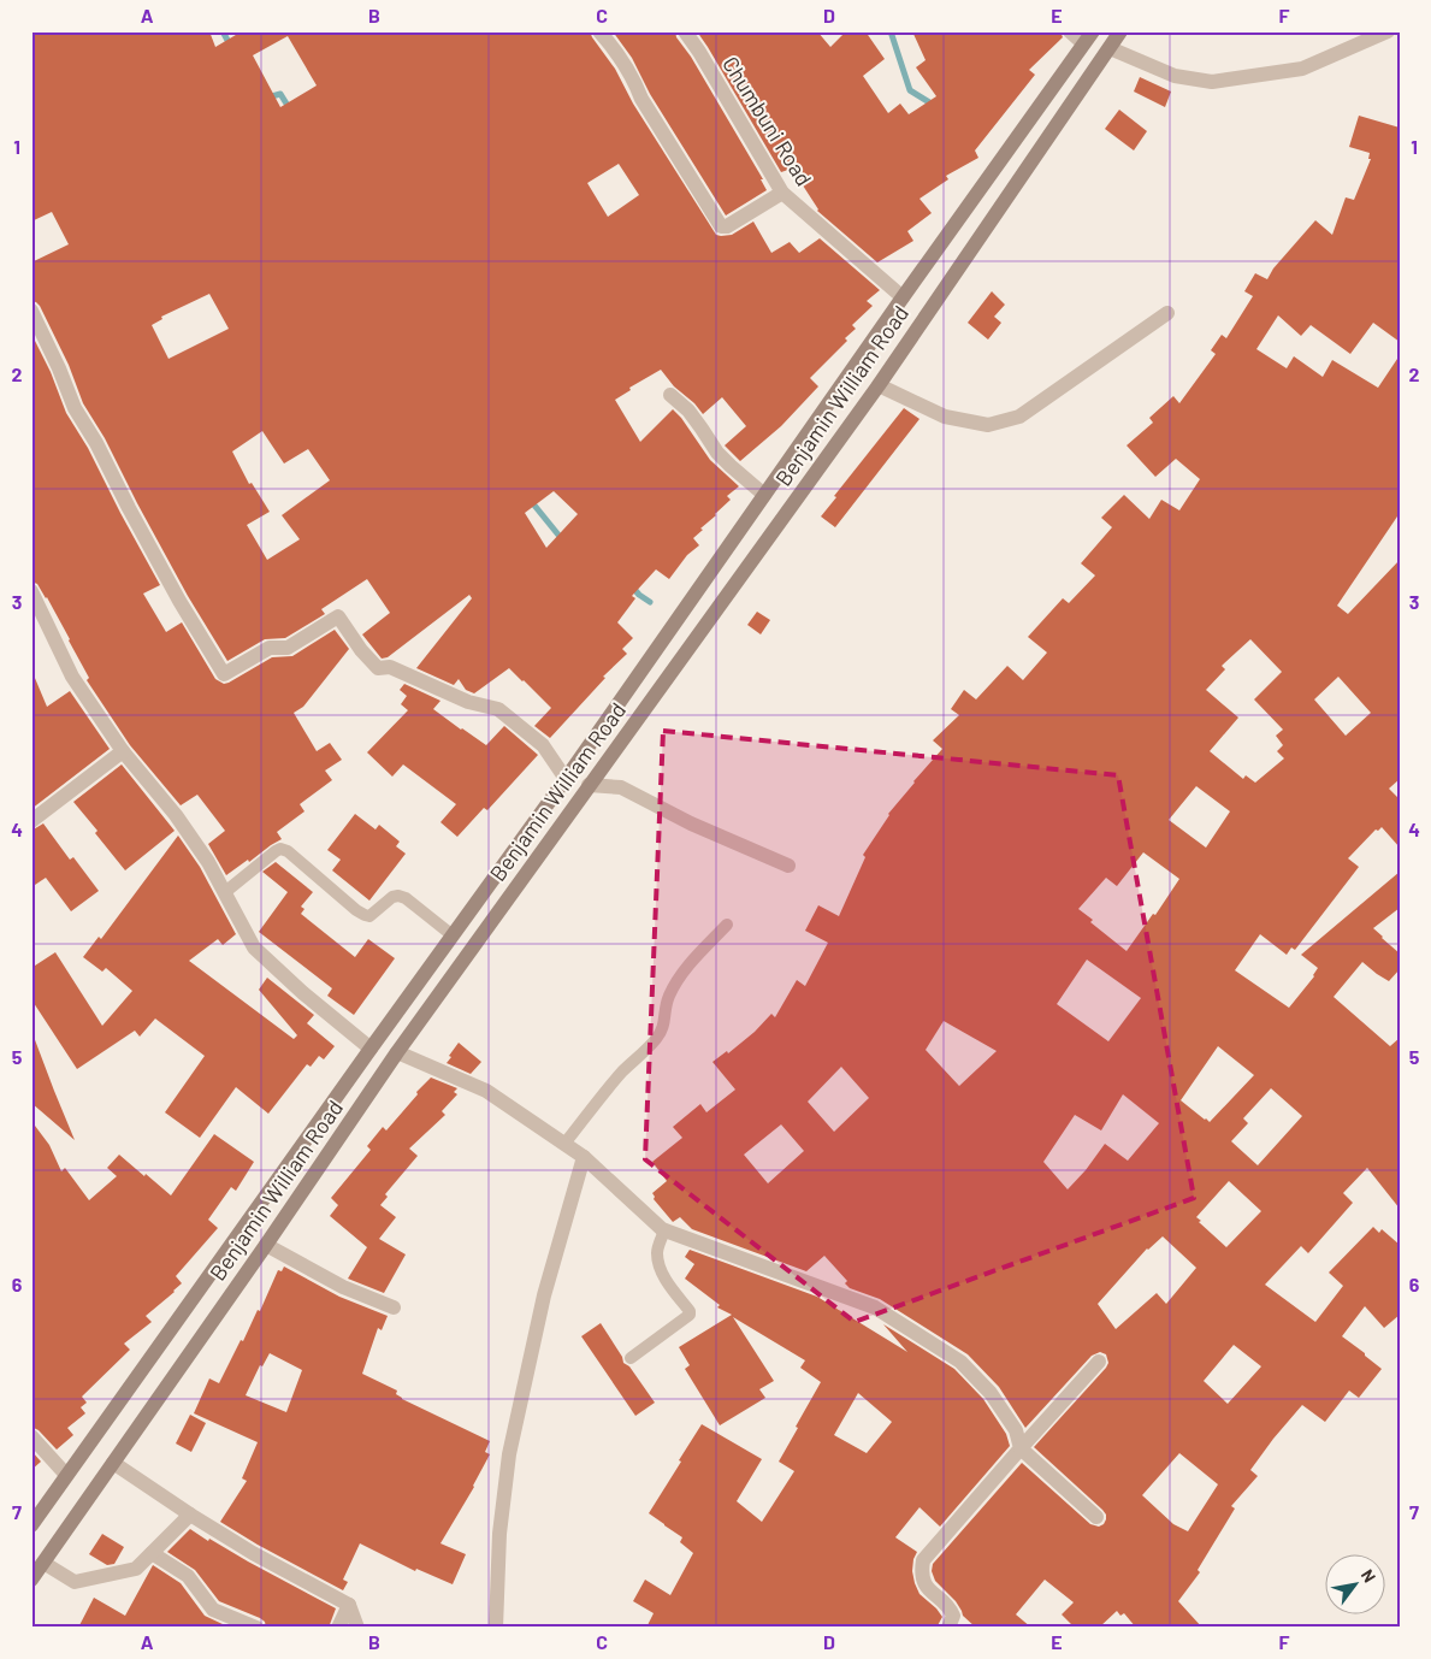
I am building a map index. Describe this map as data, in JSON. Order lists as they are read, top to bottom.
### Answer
{
  "streets": {
    "main road": ["Benjamin William Road"],
    "street": ["Chumbuni Road"]
  },
  "crossings": [
    ["Chumbuni Road", "Benjamin William Road"]
  ],
  "north": "top right",
  "grid": {
    "columns": [
      "A",
      "B",
      "C",
      "D",
      "E",
      "F"
    ],
    "rows": [
      "1",
      "2",
      "3",
      "4",
      "5",
      "6",
      "7"
    ]
  }
}
